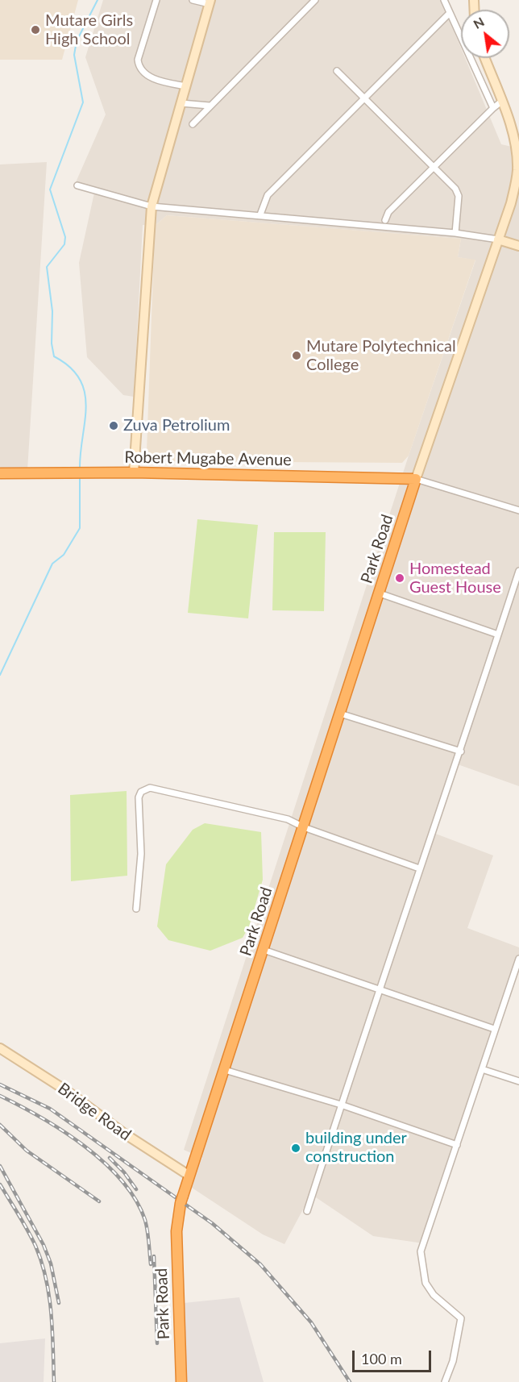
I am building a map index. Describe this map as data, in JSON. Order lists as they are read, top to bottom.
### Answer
{
  "streets": {
    "highway": ["Robert Mugabe Avenue", "Park Road"],
    "street": ["Bridge Road"]
  },
  "crossings": [
    ["Robert Mugabe Avenue", "Park Road"],
    ["Park Road", "Bridge Road"]
  ],
  "places": [
    "Mutare Girls High School",
    "Mutare Polytechnical College",
    "Zuva Petrolium",
    "Homestead Guest House",
    "building under construction"
  ],
  "scale_bar": "100 m",
  "north": "top left"
}
